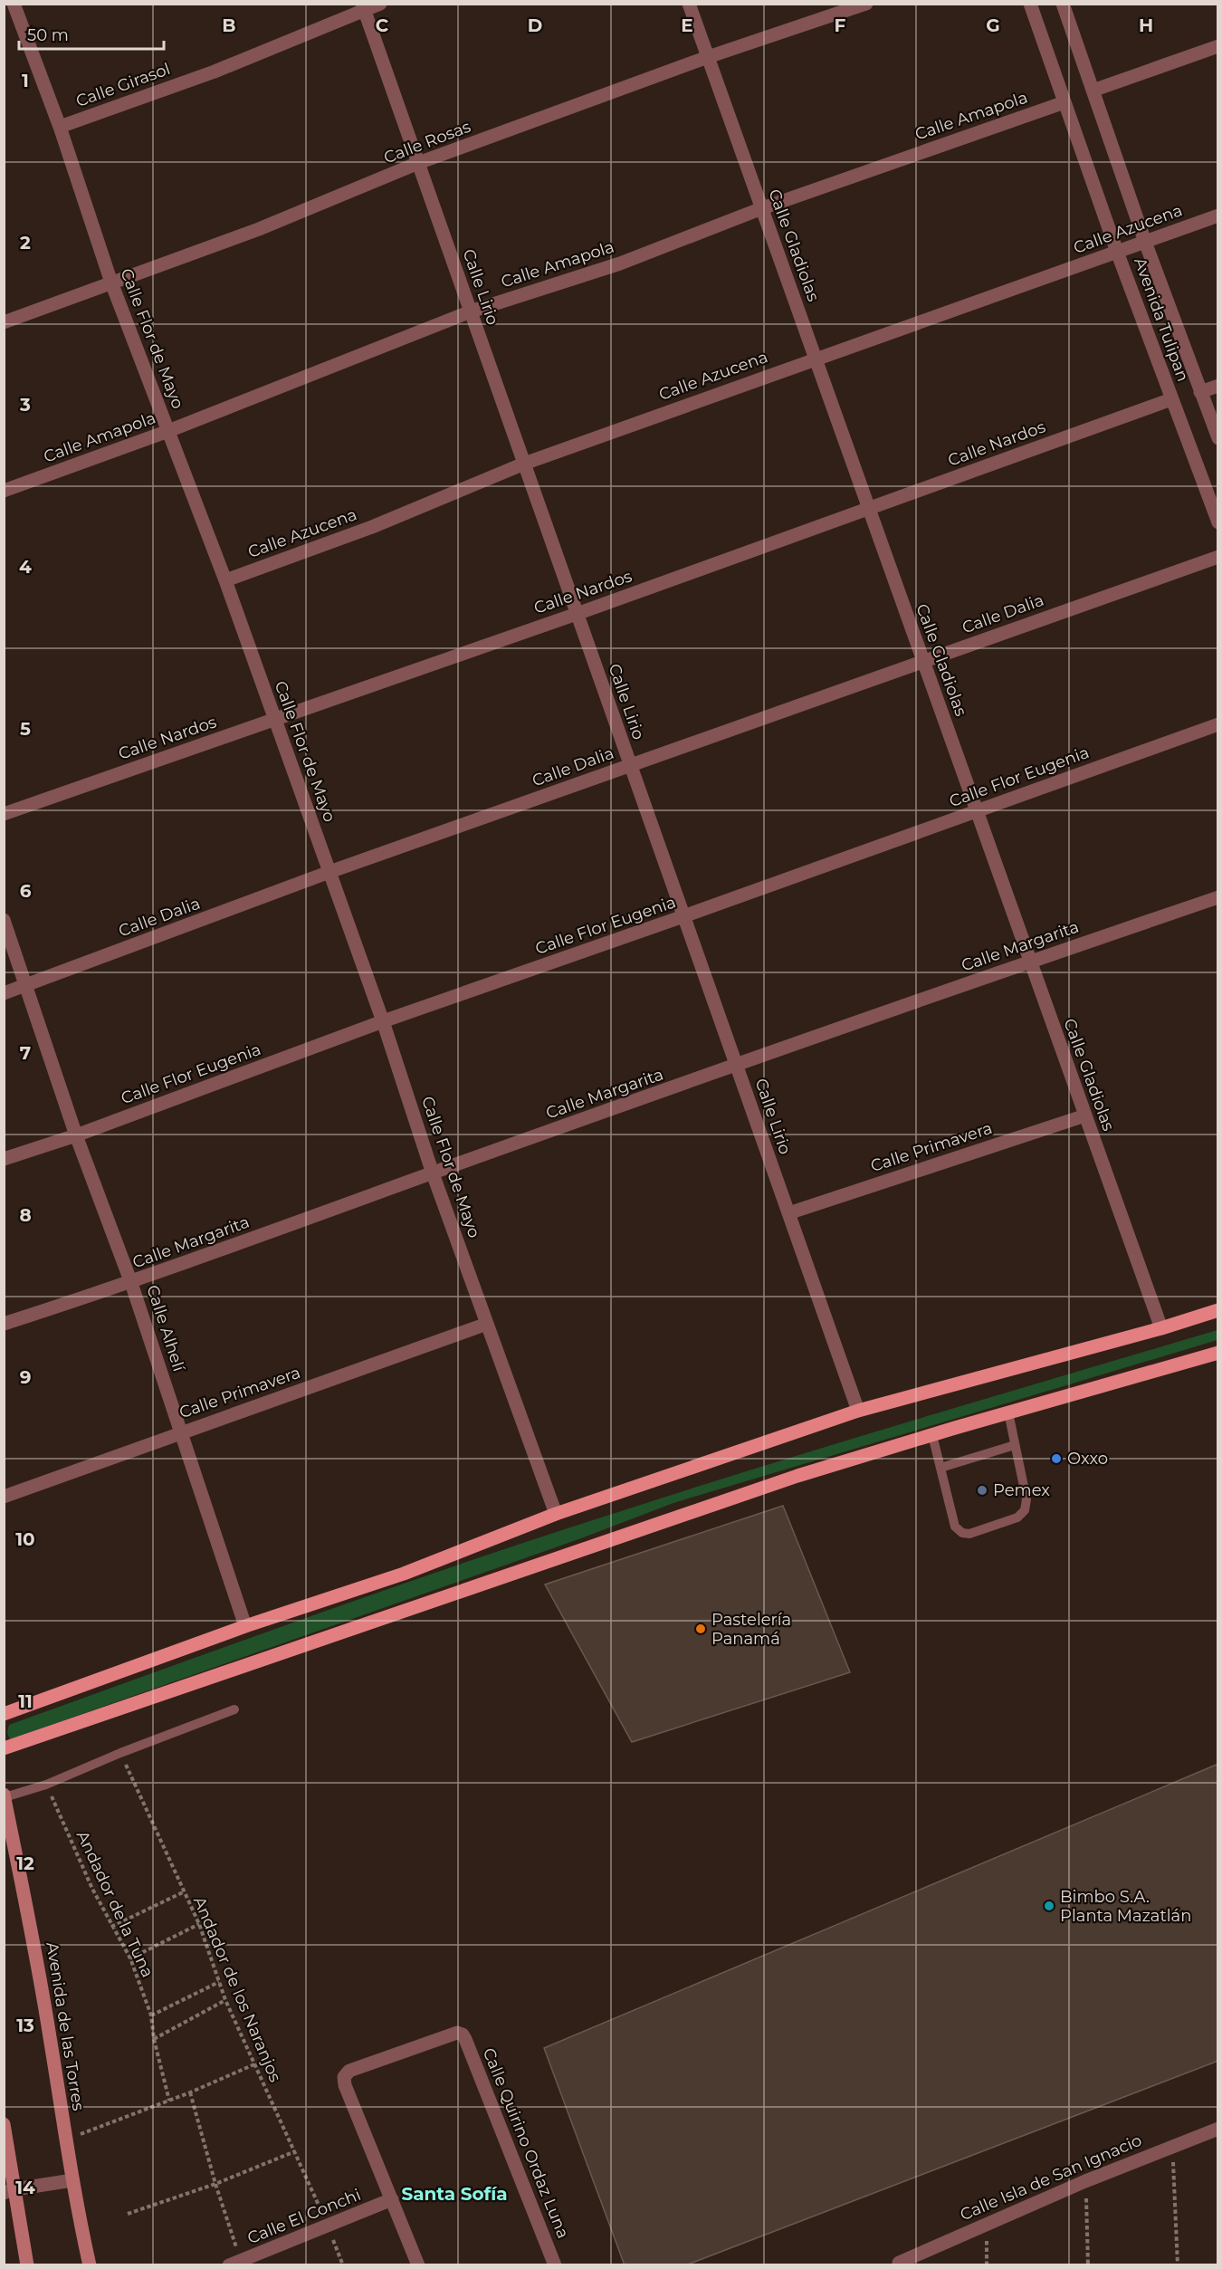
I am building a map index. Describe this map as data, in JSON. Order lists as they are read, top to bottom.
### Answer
{
  "streets": {
    "street": [
      "Calle Girasol",
      "Calle Amapola",
      "Calle Rosas",
      "Calle Azucena",
      "Calle Gladiolas",
      "Calle Lirio",
      "Avenida Tulipan",
      "Calle Flor de Mayo",
      "Calle Nardos",
      "Calle Dalia",
      "Calle Flor Eugenia",
      "Calle Margarita",
      "Calle Primavera",
      "Calle Alhelí",
      "Avenida de las Torres",
      "Calle Quirino Ordaz Luna",
      "Calle Isla de San Ignacio",
      "Calle El Conchi"
    ],
    "path": ["Andador de la Tuna", "Andador de los Naranjos"]
  },
  "crossings": [
    ["Calle Girasol", "Calle Lirio"],
    ["Calle Girasol", "Calle Flor de Mayo"],
    ["Calle Amapola", "Calle Gladiolas"],
    ["Calle Amapola", "Calle Lirio"],
    ["Calle Amapola", "Avenida Tulipan"],
    ["Calle Amapola", "Calle Flor de Mayo"],
    ["Calle Rosas", "Calle Gladiolas"],
    ["Calle Rosas", "Calle Lirio"],
    ["Calle Rosas", "Calle Flor de Mayo"],
    ["Calle Azucena", "Calle Gladiolas"],
    ["Calle Azucena", "Calle Lirio"],
    ["Calle Azucena", "Avenida Tulipan"],
    ["Calle Azucena", "Calle Flor de Mayo"],
    ["Calle Gladiolas", "Calle Nardos"],
    ["Calle Gladiolas", "Calle Dalia"],
    ["Calle Gladiolas", "Calle Flor Eugenia"],
    ["Calle Gladiolas", "Calle Margarita"],
    ["Calle Gladiolas", "Calle Primavera"],
    ["Calle Lirio", "Calle Nardos"],
    ["Calle Lirio", "Calle Dalia"],
    ["Calle Lirio", "Calle Flor Eugenia"],
    ["Calle Lirio", "Calle Margarita"],
    ["Calle Lirio", "Calle Primavera"],
    ["Avenida Tulipan", "Calle Nardos"],
    ["Calle Flor de Mayo", "Calle Nardos"],
    ["Calle Flor de Mayo", "Calle Dalia"],
    ["Calle Flor de Mayo", "Calle Flor Eugenia"],
    ["Calle Flor de Mayo", "Calle Margarita"],
    ["Calle Flor de Mayo", "Calle Primavera"],
    ["Calle Dalia", "Calle Alhelí"],
    ["Calle Flor Eugenia", "Calle Alhelí"],
    ["Calle Margarita", "Calle Alhelí"],
    ["Calle Primavera", "Calle Alhelí"],
    ["Andador de los Naranjos", "Calle El Conchi"],
    ["Calle Quirino Ordaz Luna", "Calle El Conchi"]
  ],
  "districts": ["Santa Sofía"],
  "places": [
    "Oxxo",
    "Pemex",
    "Pastelería Panamá",
    "Bimbo S.A. Planta Mazatlán"
  ],
  "scale_bar": "50 m",
  "grid": {
    "columns": [
      "B",
      "C",
      "D",
      "E",
      "F",
      "G",
      "H"
    ],
    "rows": [
      "1",
      "2",
      "3",
      "4",
      "5",
      "6",
      "7",
      "8",
      "9",
      "10",
      "11",
      "12",
      "13",
      "14"
    ]
  }
}
